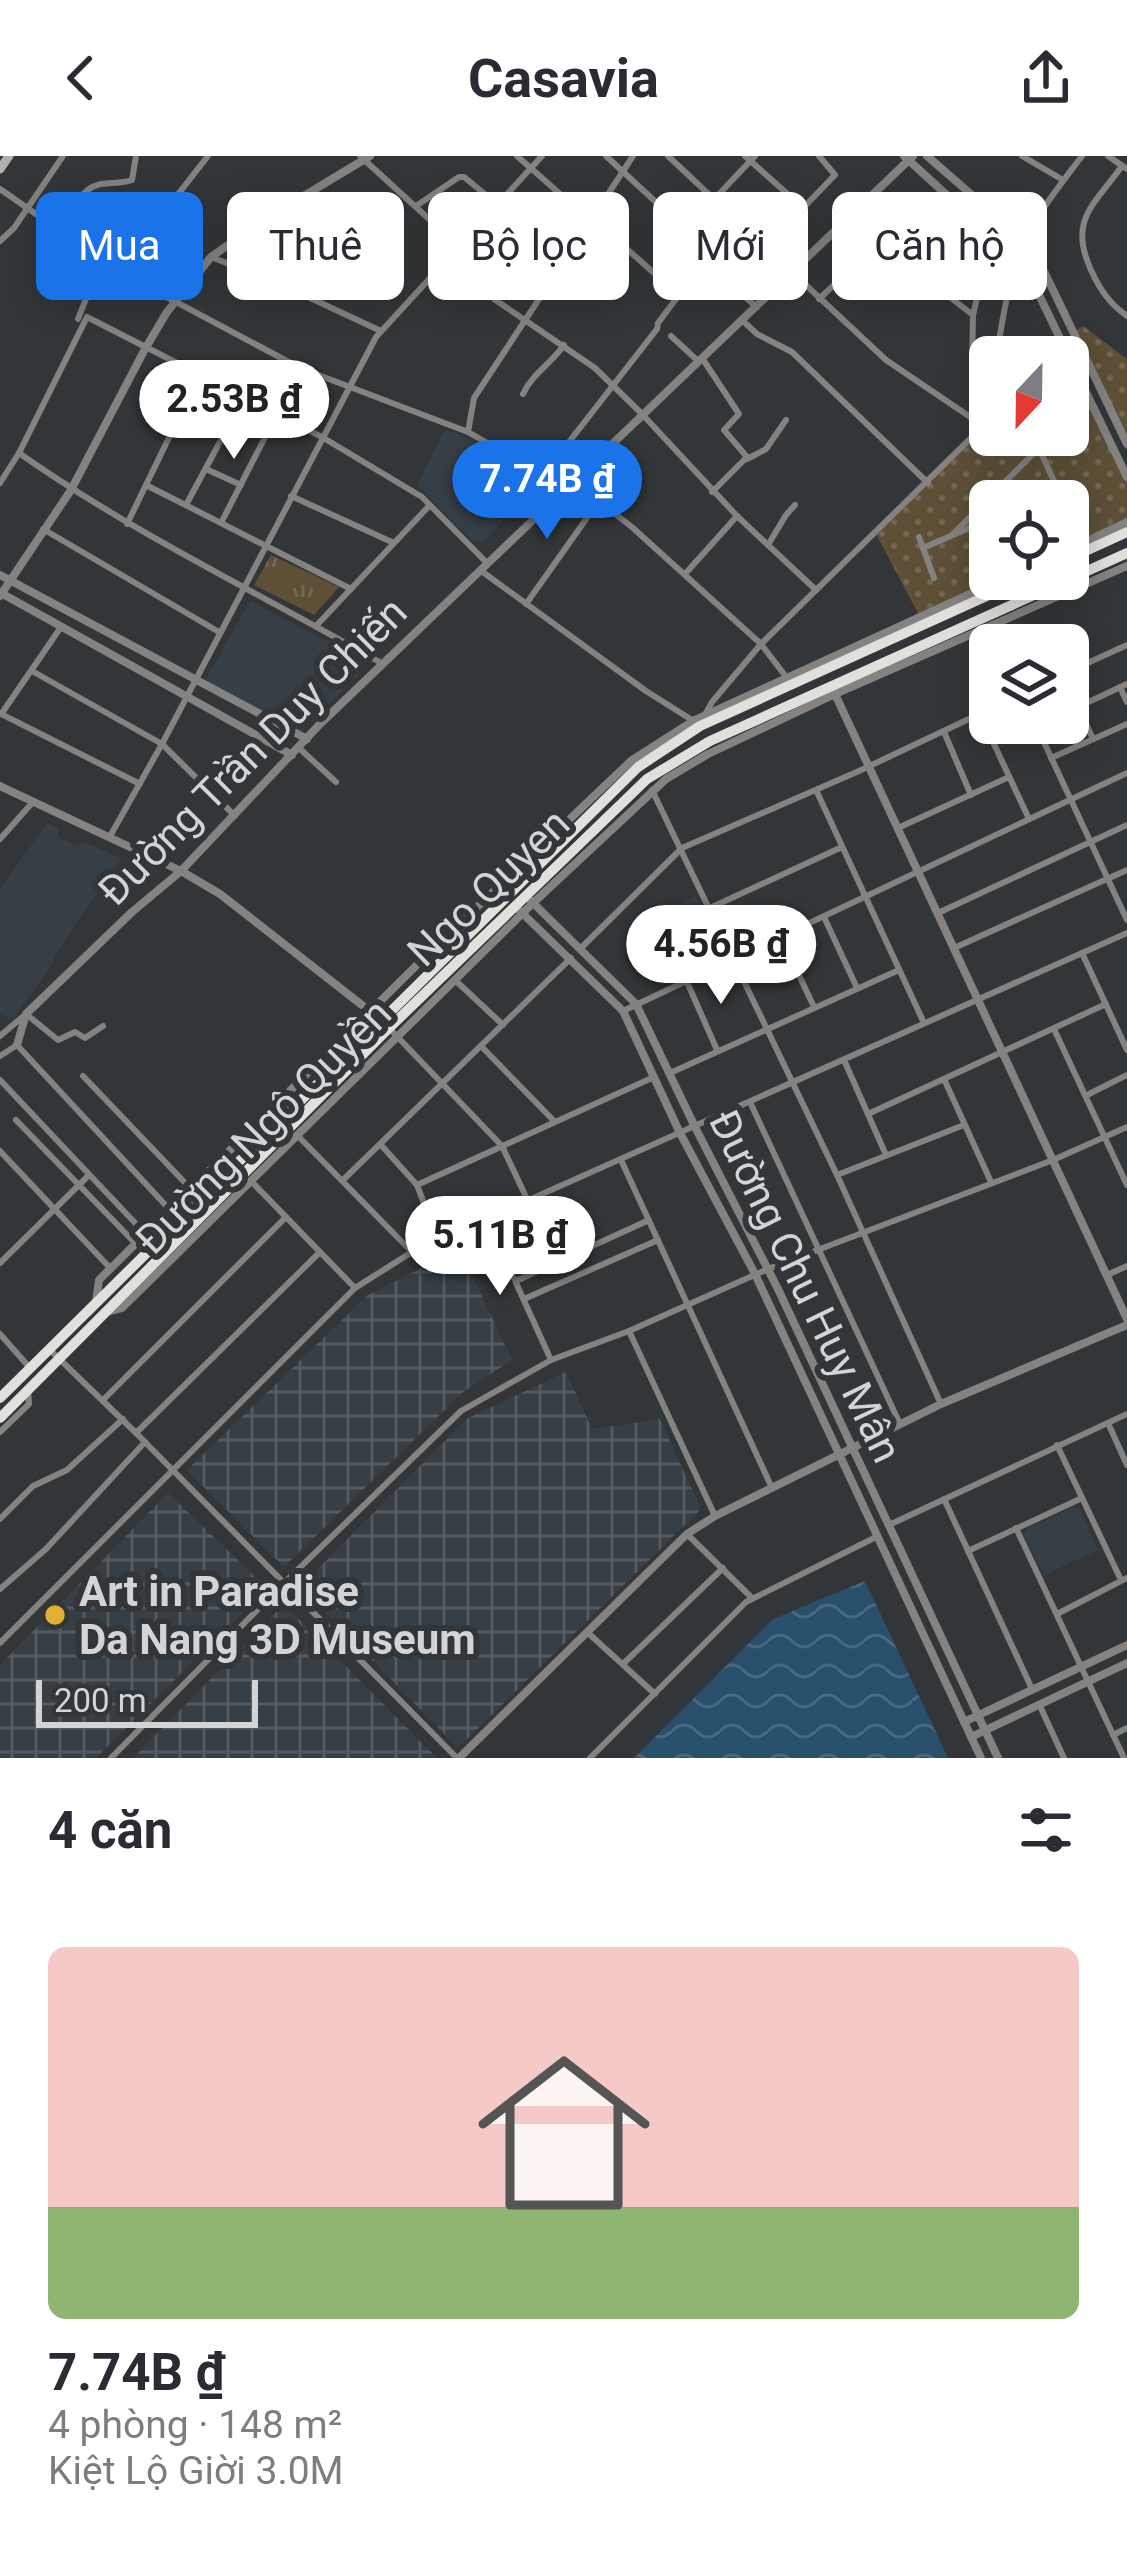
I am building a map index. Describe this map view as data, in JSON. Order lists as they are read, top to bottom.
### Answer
{
  "streets": {
    "highway": ["Ngo Quyen"],
    "street": ["Đường Trần Duy Chiến", "Đường Ngô Quyền", "Đường Chu Huy Mân"]
  },
  "crossings": [
    ["Đường Trần Duy Chiến", "Đường Ngô Quyền"],
    ["Ngo Quyen", "Đường Ngô Quyền"],
    ["Ngo Quyen", "Đường Chu Huy Mân"],
    ["Đường Ngô Quyền", "Đường Chu Huy Mân"]
  ],
  "places": ["Art in Paradise Da Nang 3D Museum"],
  "scale_bar": "200 m",
  "north": "bottom",
  "page": {
    "header": "Casavia",
    "chip": [
      "Mua",
      "Thuê",
      "Bộ lọc",
      "Mới",
      "Căn hộ"
    ],
    "price": [
      "2.53B ₫",
      "7.74B ₫",
      "4.56B ₫",
      "5.11B ₫"
    ],
    "scale": "200 m",
    "heading": "4 căn",
    "list": [
      {
        "name": "7.74B ₫",
        "note": "4 phòng · 148 m² · Kiệt Lộ Giời 3.0M"
      }
    ]
  }
}
